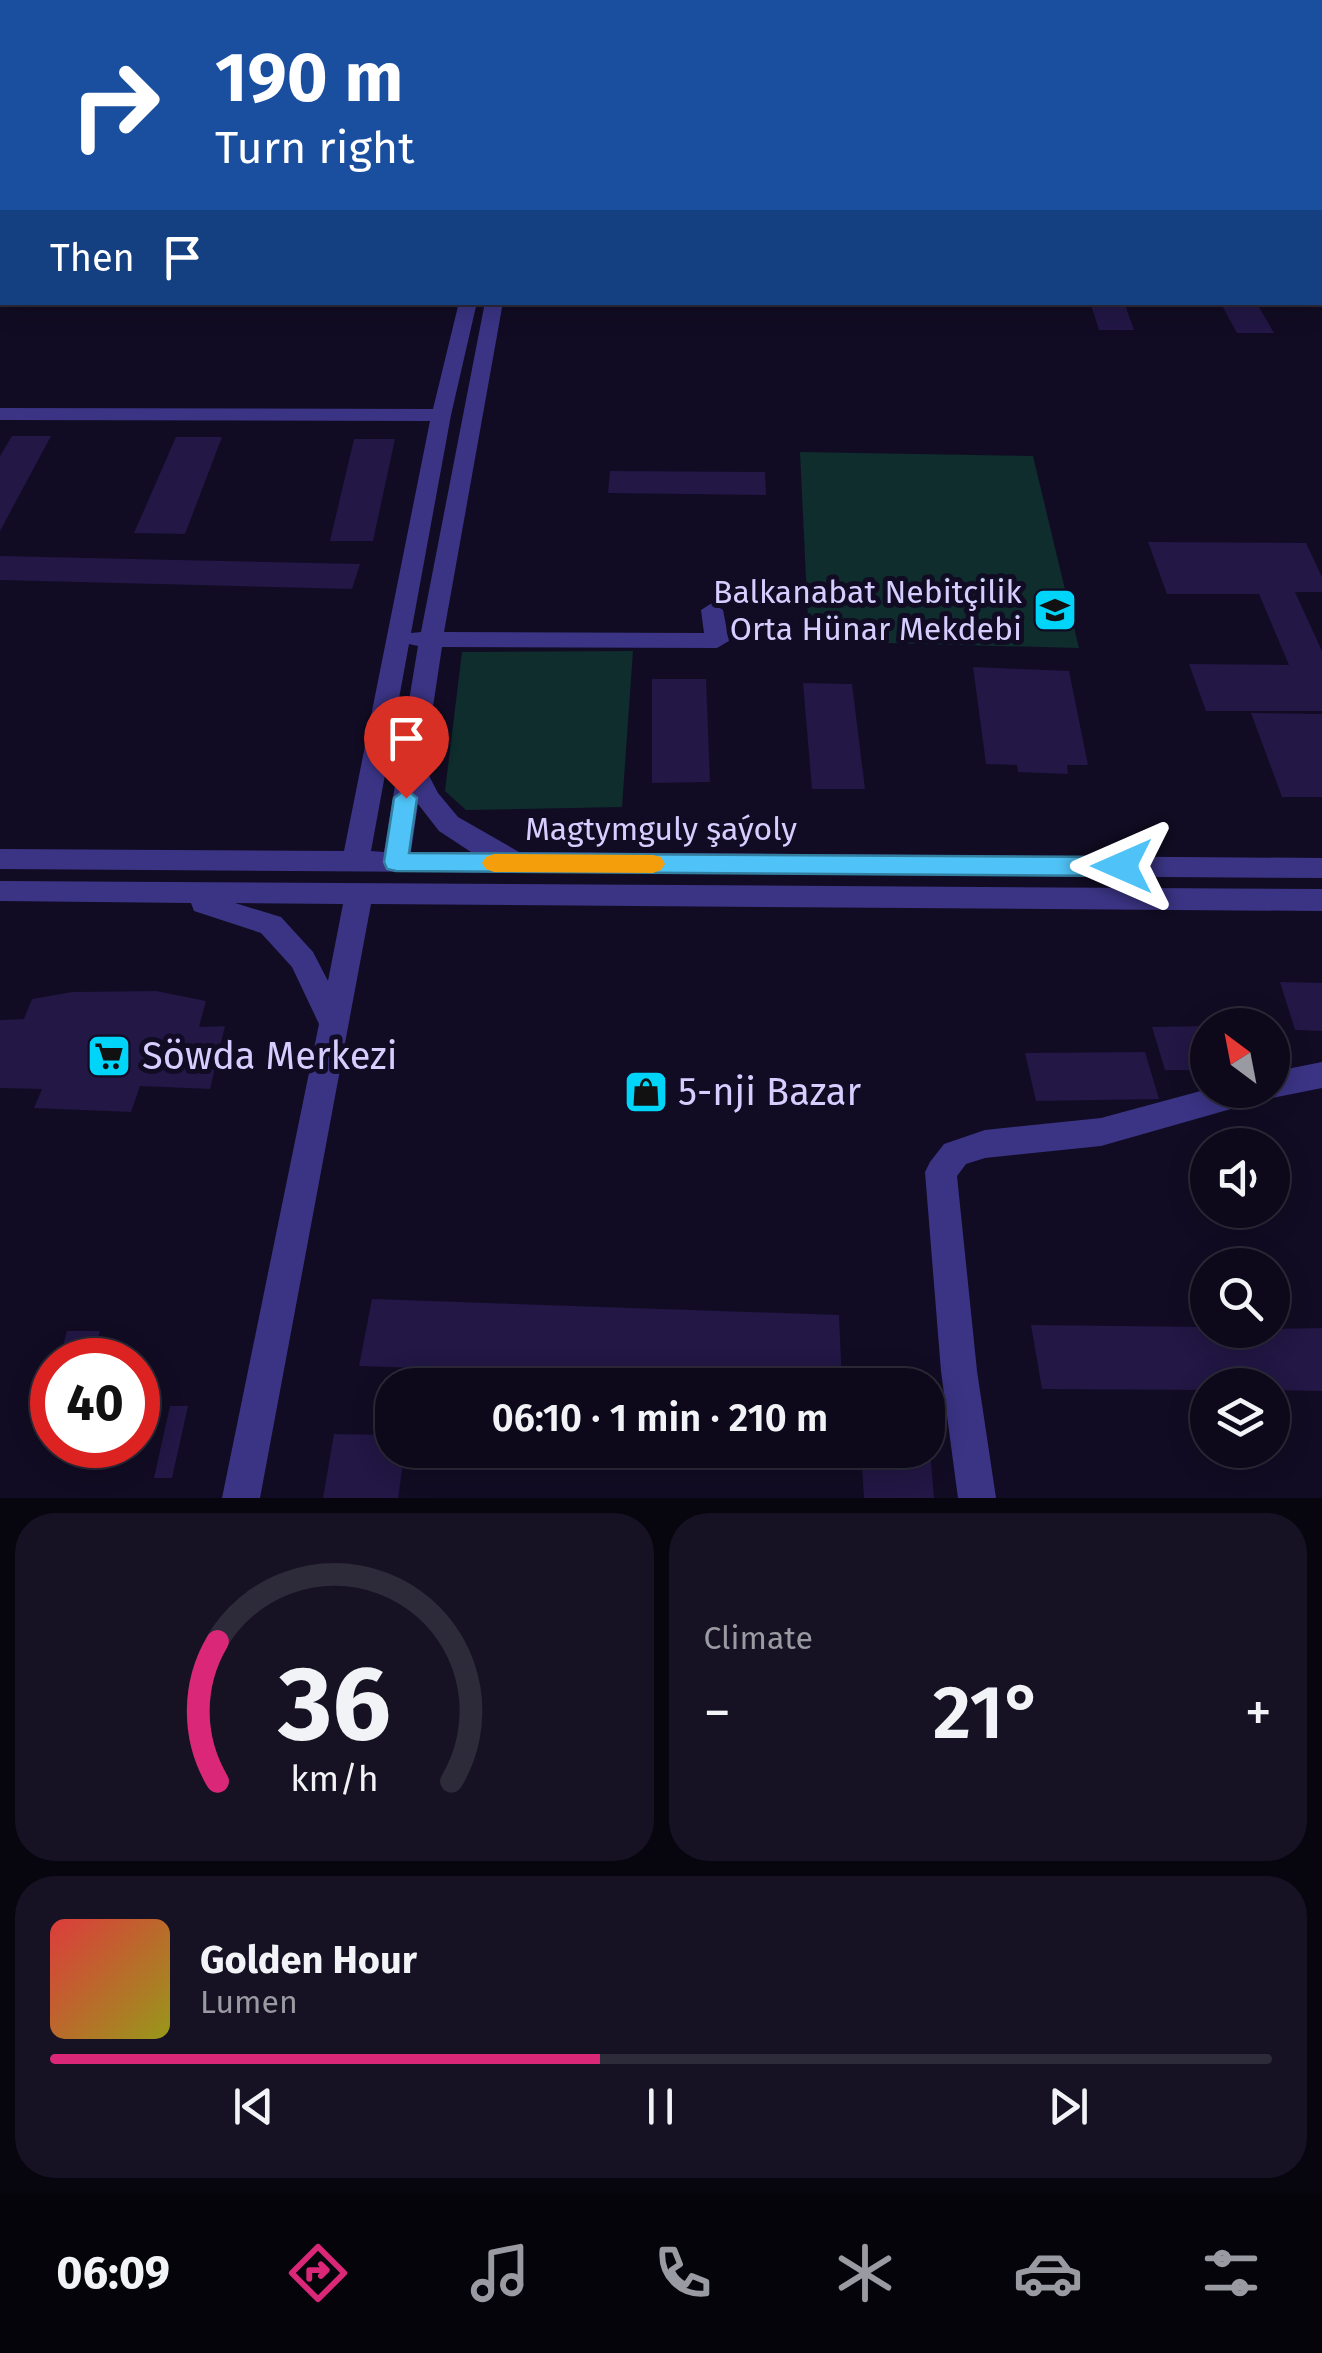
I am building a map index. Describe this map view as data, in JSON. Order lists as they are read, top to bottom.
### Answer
{
  "streets": {
    "street": ["Magtymguly şaýoly"]
  },
  "places": {
    "school or university": ["Balkanabat Nebitçilik Orta Hünar Mekdebi"],
    "supermarket": ["Söwda Merkezi"],
    "shop": ["5-nji Bazar"]
  },
  "north": "top left",
  "page": {
    "turn": ["190 m", "Turn right"],
    "then": "Then",
    "limit": "40",
    "trip": "06:10 · 1 min · 210 m",
    "tile": "Climate",
    "heat": ["−", "21°", "+"],
    "song": ["Golden Hour", "Lumen"],
    "tabs": "06:09",
    "gauge": ["36", "km/h"]
  }
}
